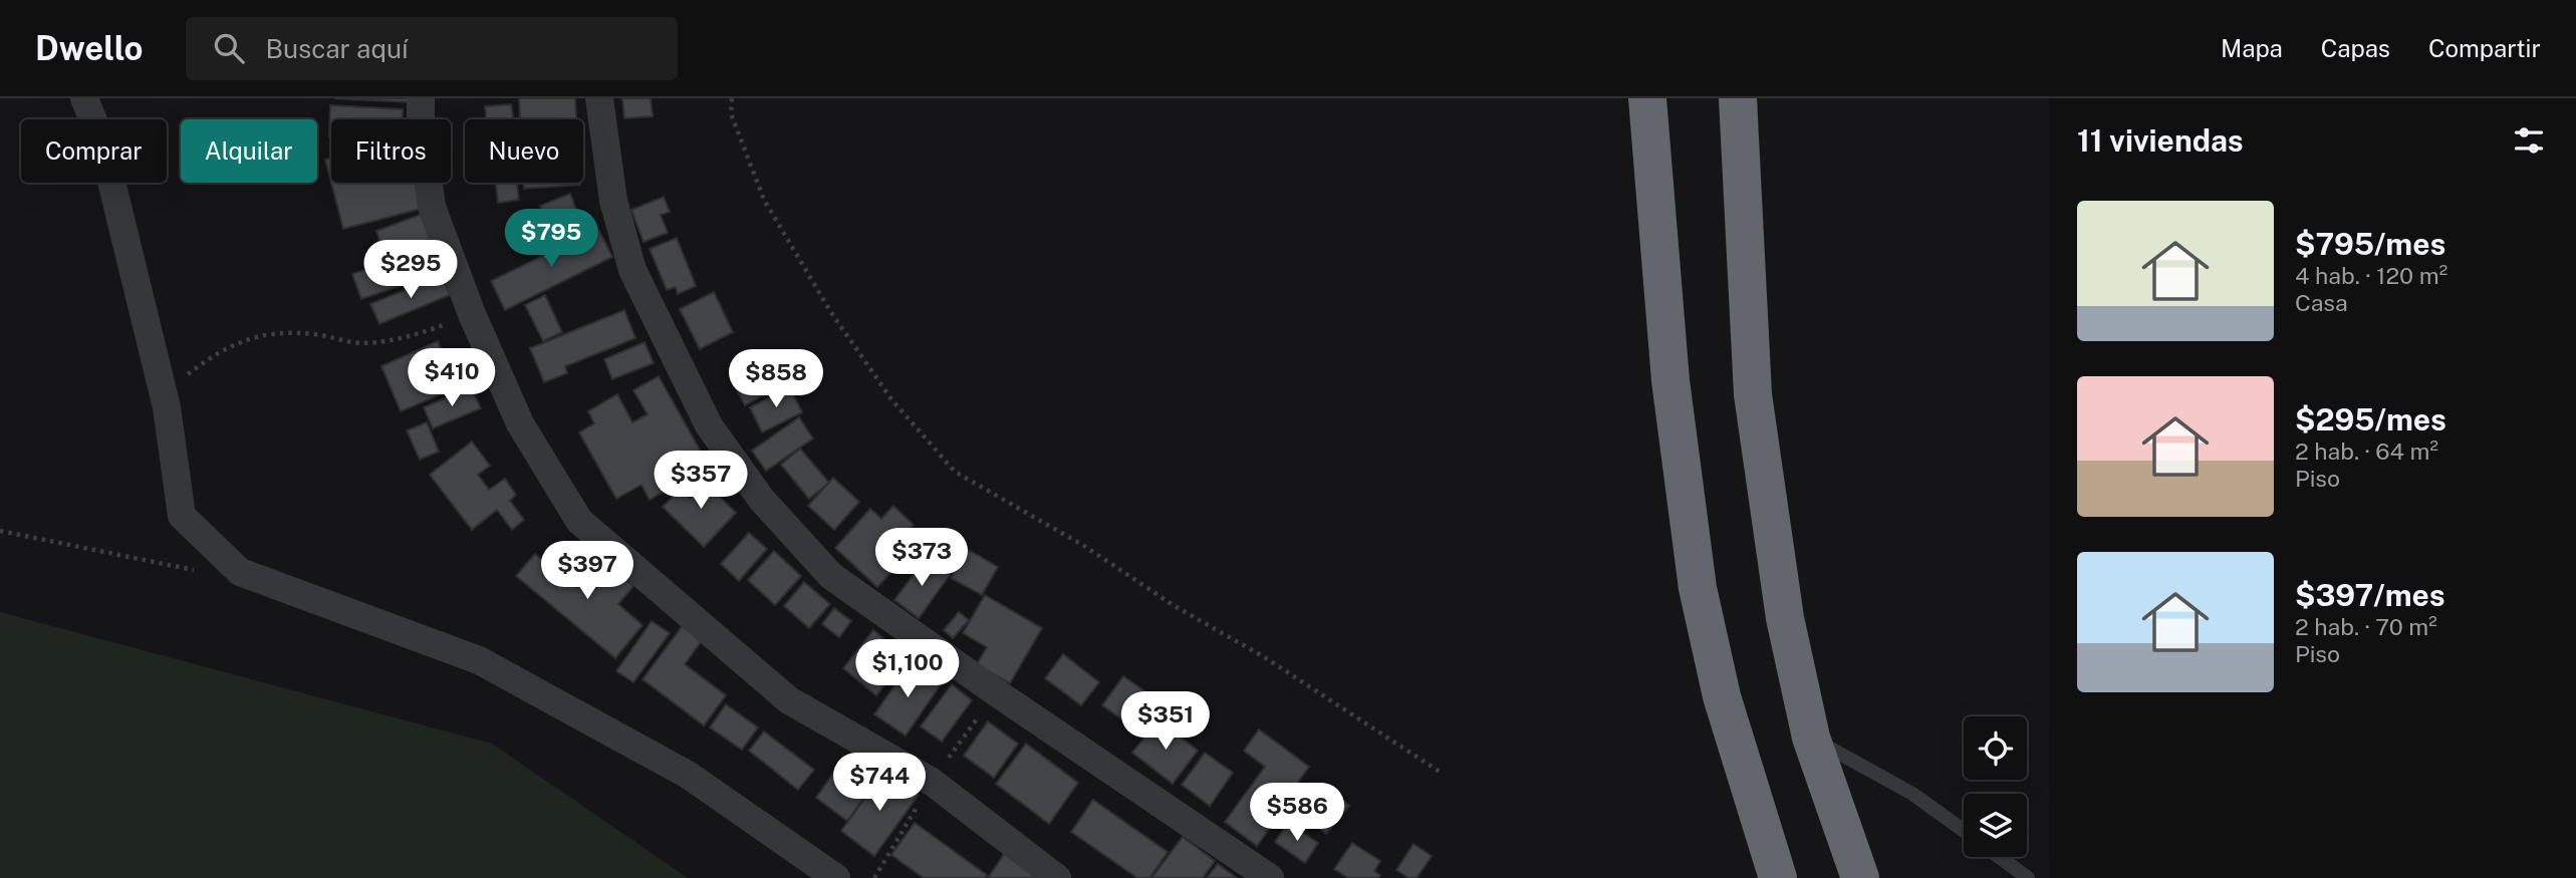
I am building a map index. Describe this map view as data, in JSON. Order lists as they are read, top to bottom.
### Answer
{
  "page": {
    "header": "Dwello",
    "search": "Buscar aquí",
    "nav": ["Mapa", "Capas", "Compartir"],
    "heading": "11 viviendas",
    "chip": [
      "Comprar",
      "Alquilar",
      "Filtros",
      "Nuevo"
    ],
    "list": [
      {
        "name": "$795/mes",
        "note": "4 hab. · 120 m² · Casa"
      },
      {
        "name": "$295/mes",
        "note": "2 hab. · 64 m² · Piso"
      },
      {
        "name": "$397/mes",
        "note": "2 hab. · 70 m² · Piso"
      }
    ],
    "price": [
      "$795",
      "$295",
      "$410",
      "$858",
      "$357",
      "$373",
      "$397",
      "$1,100",
      "$351",
      "$744",
      "$586"
    ]
  }
}
